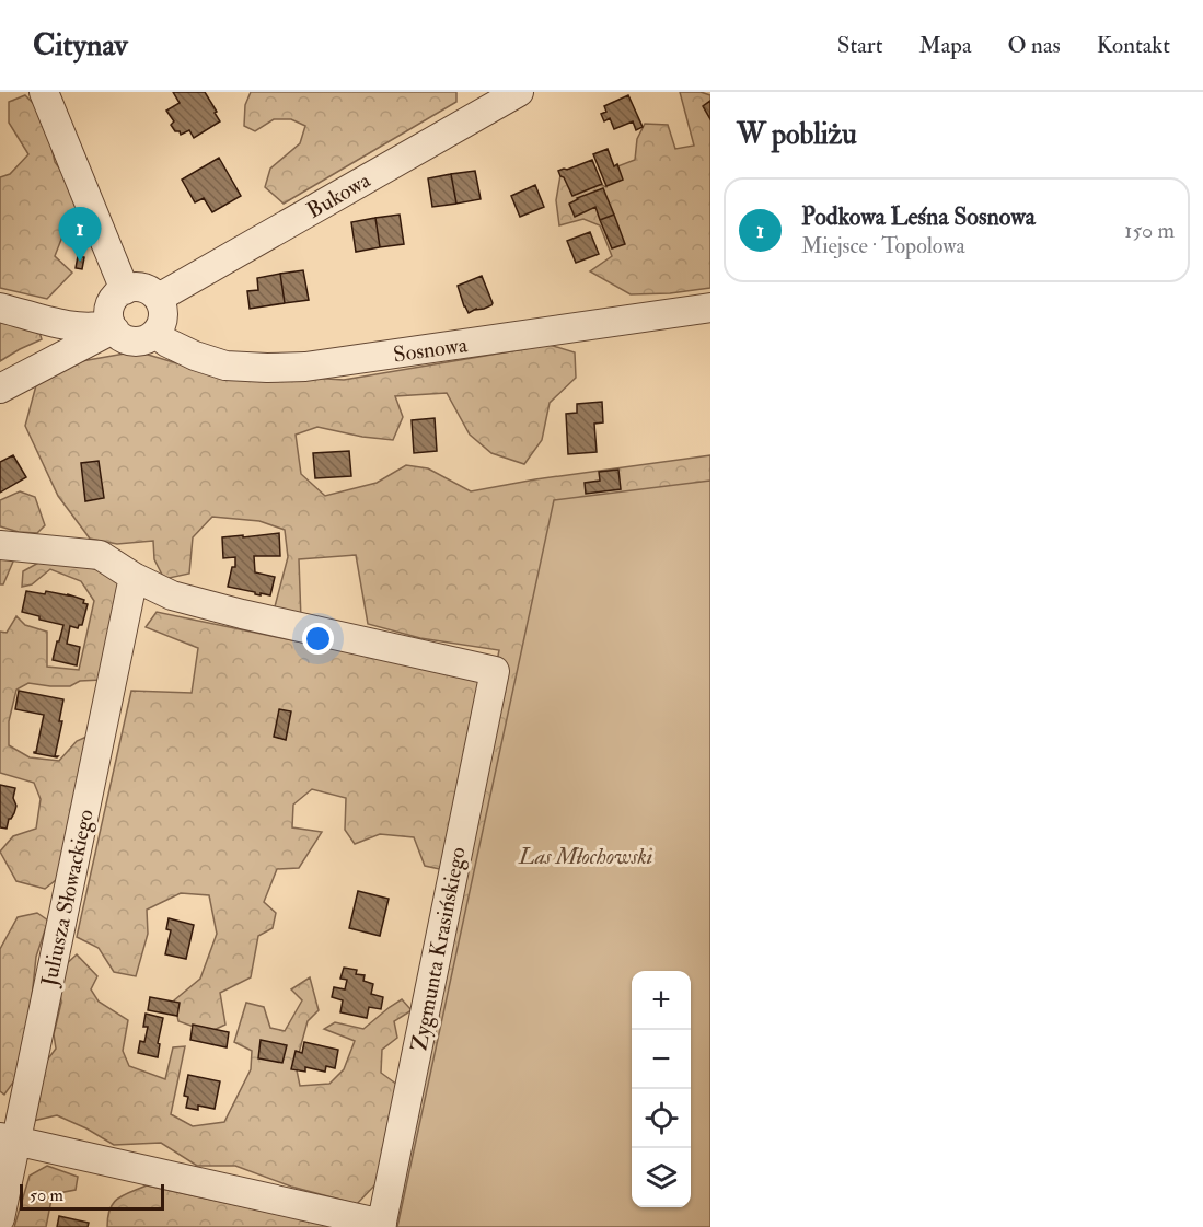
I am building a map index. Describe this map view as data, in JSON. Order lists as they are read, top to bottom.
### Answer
{
  "streets": {
    "street": [
      "Bukowa",
      "Sosnowa",
      "Juliusza Słowackiego",
      "Zygmunta Krasińskiego"
    ]
  },
  "crossings": [
    ["Bukowa", "Sosnowa"],
    ["Juliusza Słowackiego", "Zygmunta Krasińskiego"]
  ],
  "parks": ["Las Młochowski"],
  "scale_bar": "50 m",
  "page": {
    "header": "Citynav",
    "nav": [
      "Start",
      "Mapa",
      "O nas",
      "Kontakt"
    ],
    "heading": "W pobliżu",
    "list": [
      {
        "mark": "1",
        "name": "Podkowa Leśna Sosnowa",
        "note": "Miejsce · Topolowa",
        "value": "150 m"
      }
    ],
    "pins": "1",
    "map_buttons": ["+", "−"],
    "scale": "50 m"
  }
}
